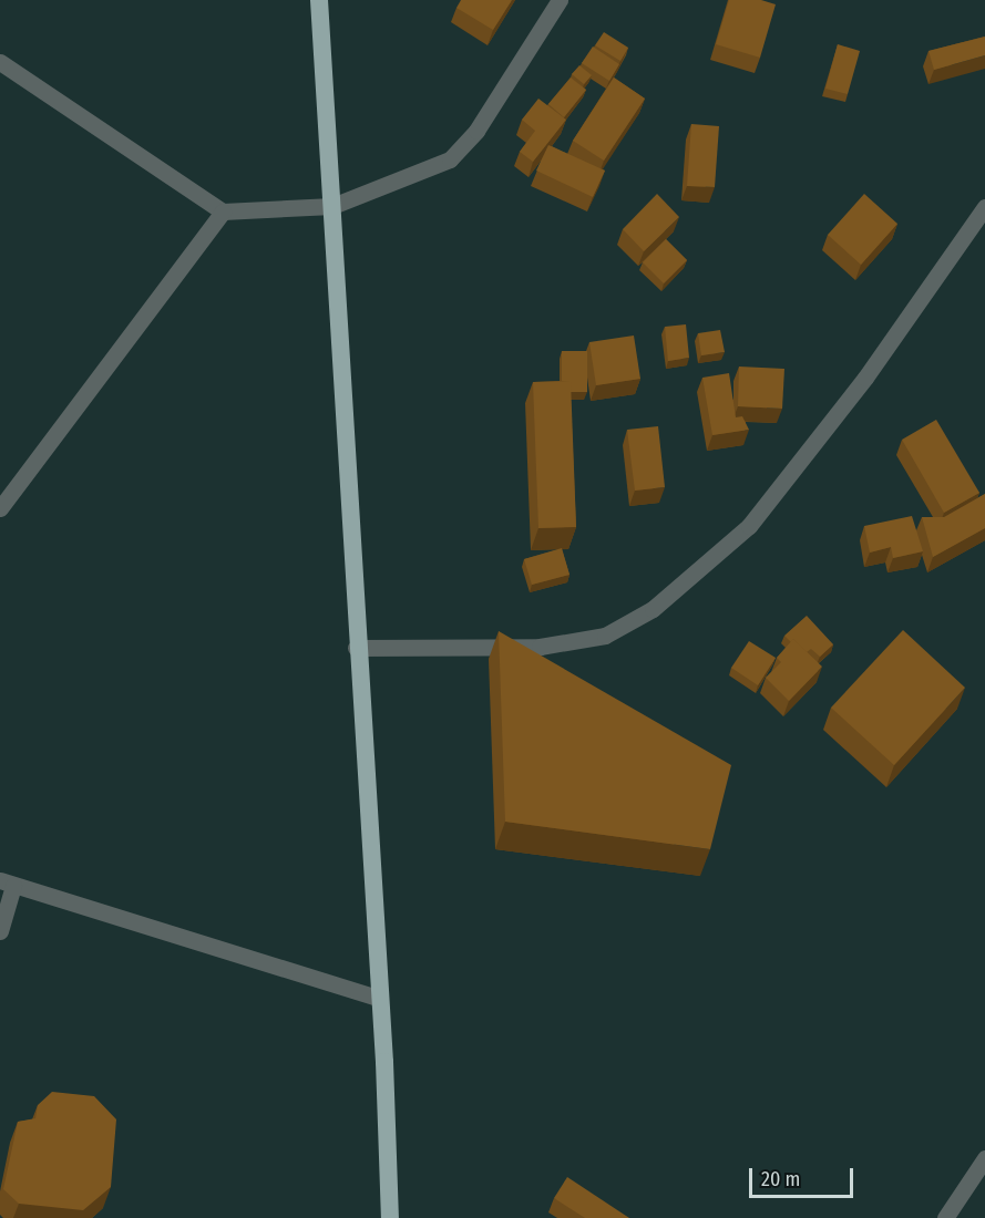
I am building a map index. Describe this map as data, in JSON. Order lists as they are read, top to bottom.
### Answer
{
  "scale_bar": "20 m"
}
